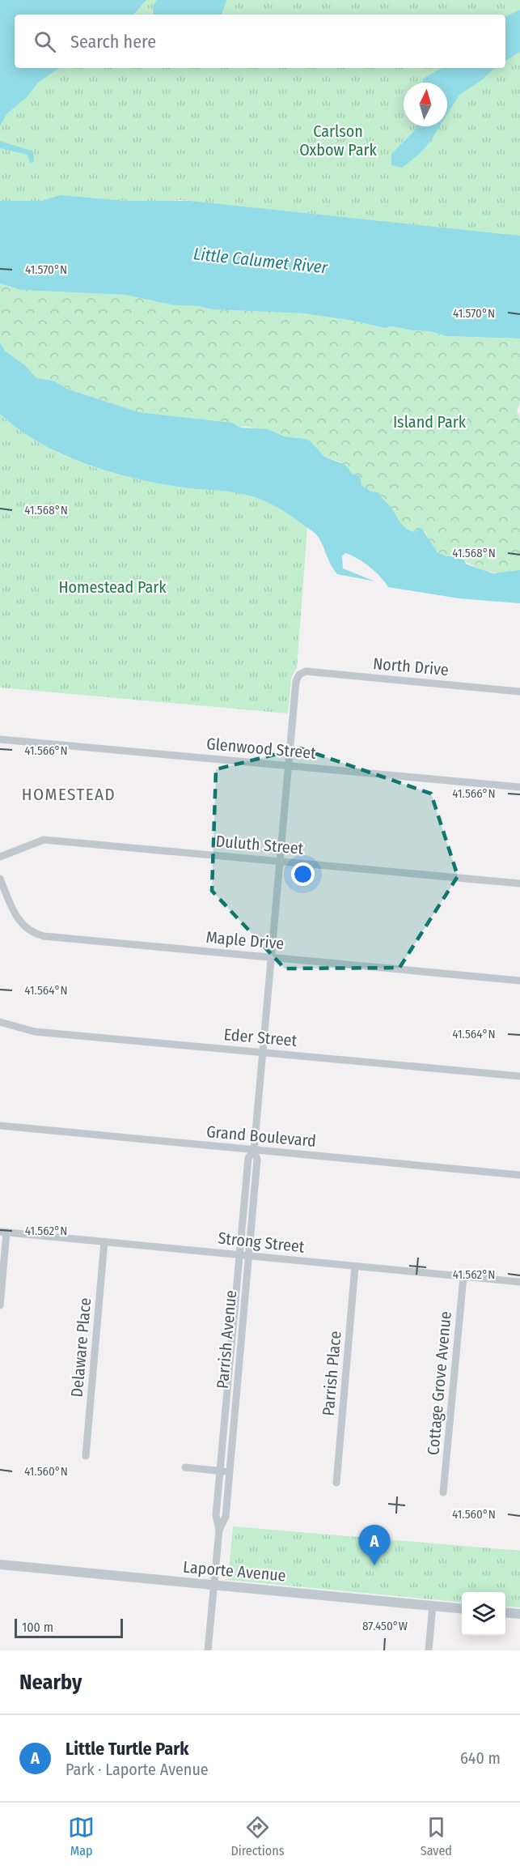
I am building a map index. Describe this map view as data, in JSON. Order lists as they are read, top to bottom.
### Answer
{
  "streets": {
    "street": [
      "North Drive",
      "Glenwood Street",
      "Duluth Street",
      "Maple Drive",
      "Eder Street",
      "Grand Boulevard",
      "Strong Street",
      "Parrish Avenue",
      "Delaware Place",
      "Parrish Place",
      "Cottage Grove Avenue",
      "Laporte Avenue"
    ]
  },
  "crossings": [
    ["North Drive", "Parrish Avenue"],
    ["Glenwood Street", "Parrish Avenue"],
    ["Duluth Street", "Parrish Avenue"],
    ["Maple Drive", "Parrish Avenue"],
    ["Eder Street", "Parrish Avenue"],
    ["Grand Boulevard", "Parrish Avenue"],
    ["Strong Street", "Parrish Avenue"],
    ["Strong Street", "Delaware Place"],
    ["Strong Street", "Parrish Place"],
    ["Strong Street", "Cottage Grove Avenue"],
    ["Parrish Avenue", "Laporte Avenue"]
  ],
  "districts": ["HOMESTEAD"],
  "water": ["Little Calumet River"],
  "parks": ["Carlson Oxbow Park", "Island Park", "Homestead Park"],
  "scale_bar": "100 m",
  "north": "top",
  "page": {
    "search": "Search here",
    "pins": "A",
    "scale": "100 m",
    "heading": "Nearby",
    "list": [
      {
        "mark": "A",
        "name": "Little Turtle Park",
        "note": "Park · Laporte Avenue",
        "value": "640 m"
      }
    ],
    "nav": ["Map", "Directions", "Saved"]
  },
  "coordinates": [
    "41.570°N",
    "41.568°N",
    "41.566°N",
    "41.564°N",
    "41.562°N",
    "41.560°N",
    "87.450°W"
  ]
}
